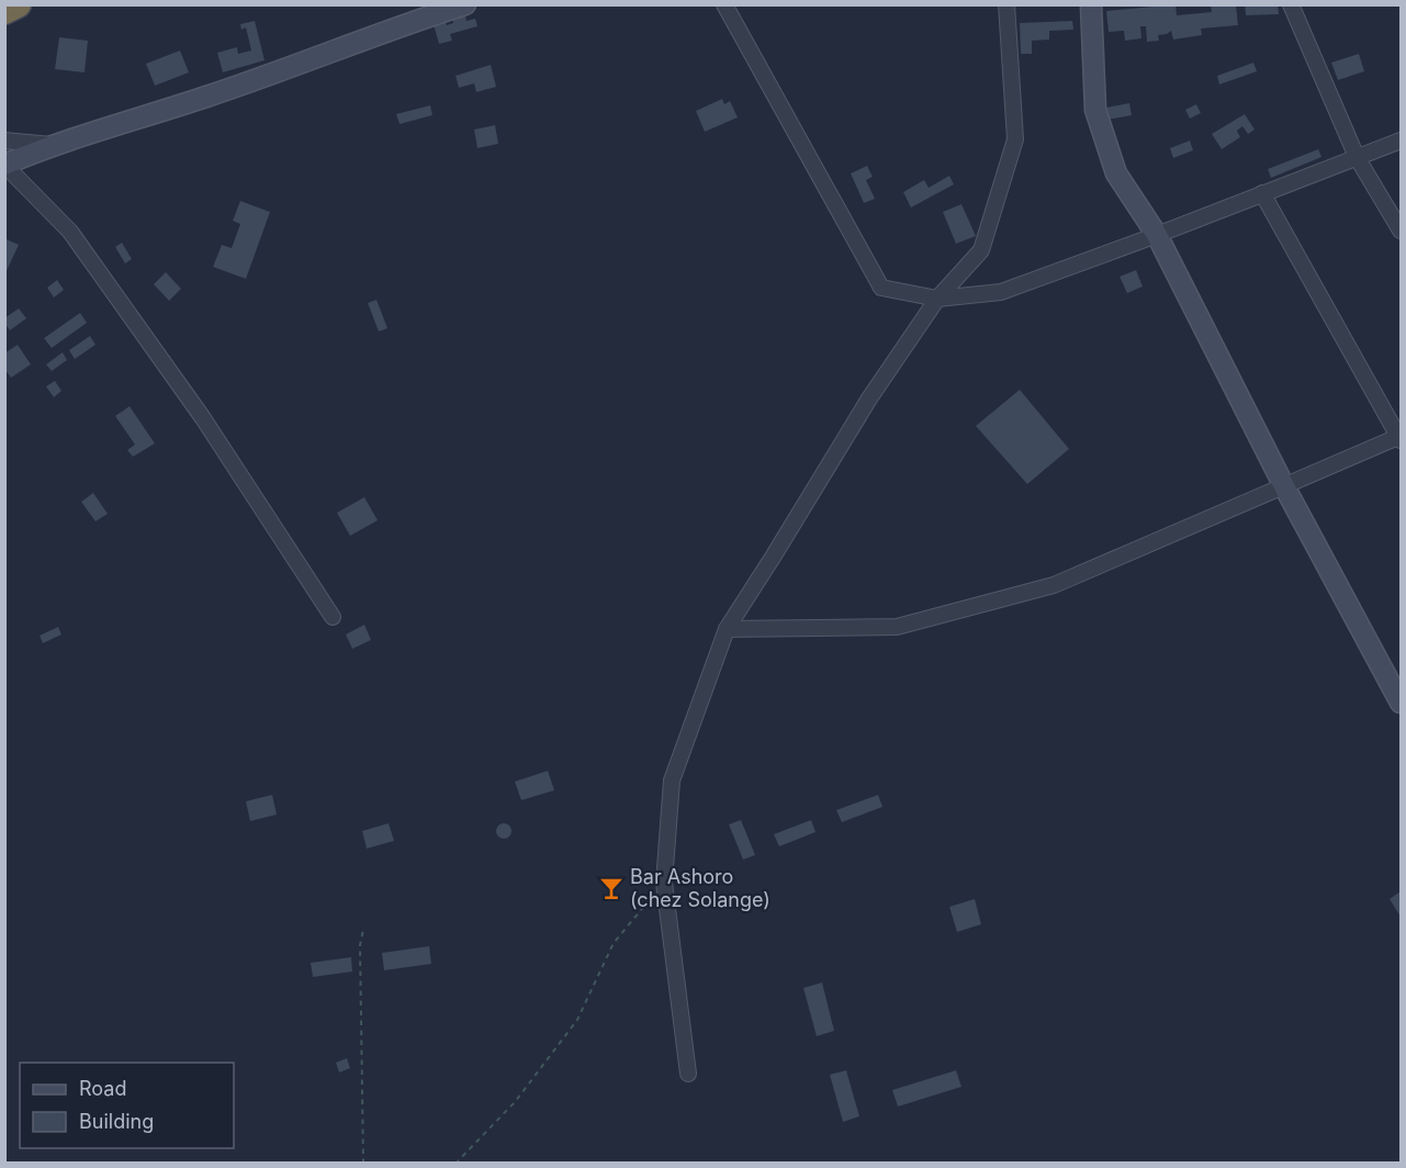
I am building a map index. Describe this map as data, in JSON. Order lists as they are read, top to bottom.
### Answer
{
  "places": {
    "bar": ["Bar Ashoro (chez Solange)"]
  },
  "legend": ["Road", "Building"]
}
